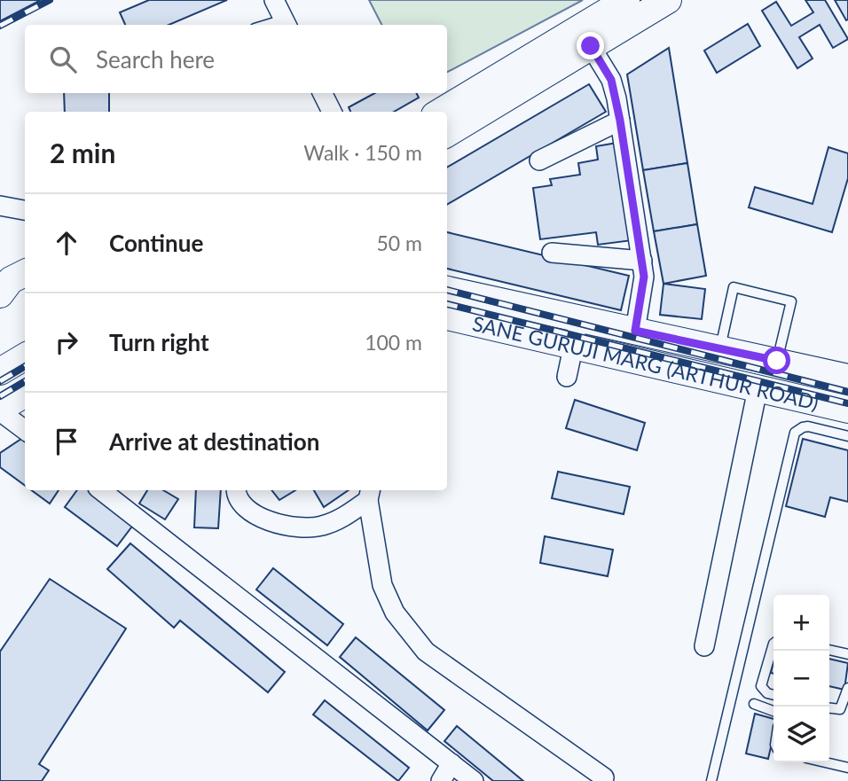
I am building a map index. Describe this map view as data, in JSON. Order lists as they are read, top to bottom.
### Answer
{
  "streets": {
    "main road": ["SANE GURUJI MARG (ARTHUR ROAD)"]
  },
  "page": {
    "search": "Search here",
    "heading": ["2 min", "Walk · 150 m"],
    "list": [
      ["Continue", "50 m"],
      ["Turn right", "100 m"],
      "Arrive at destination"
    ],
    "map_buttons": ["+", "−"]
  }
}
